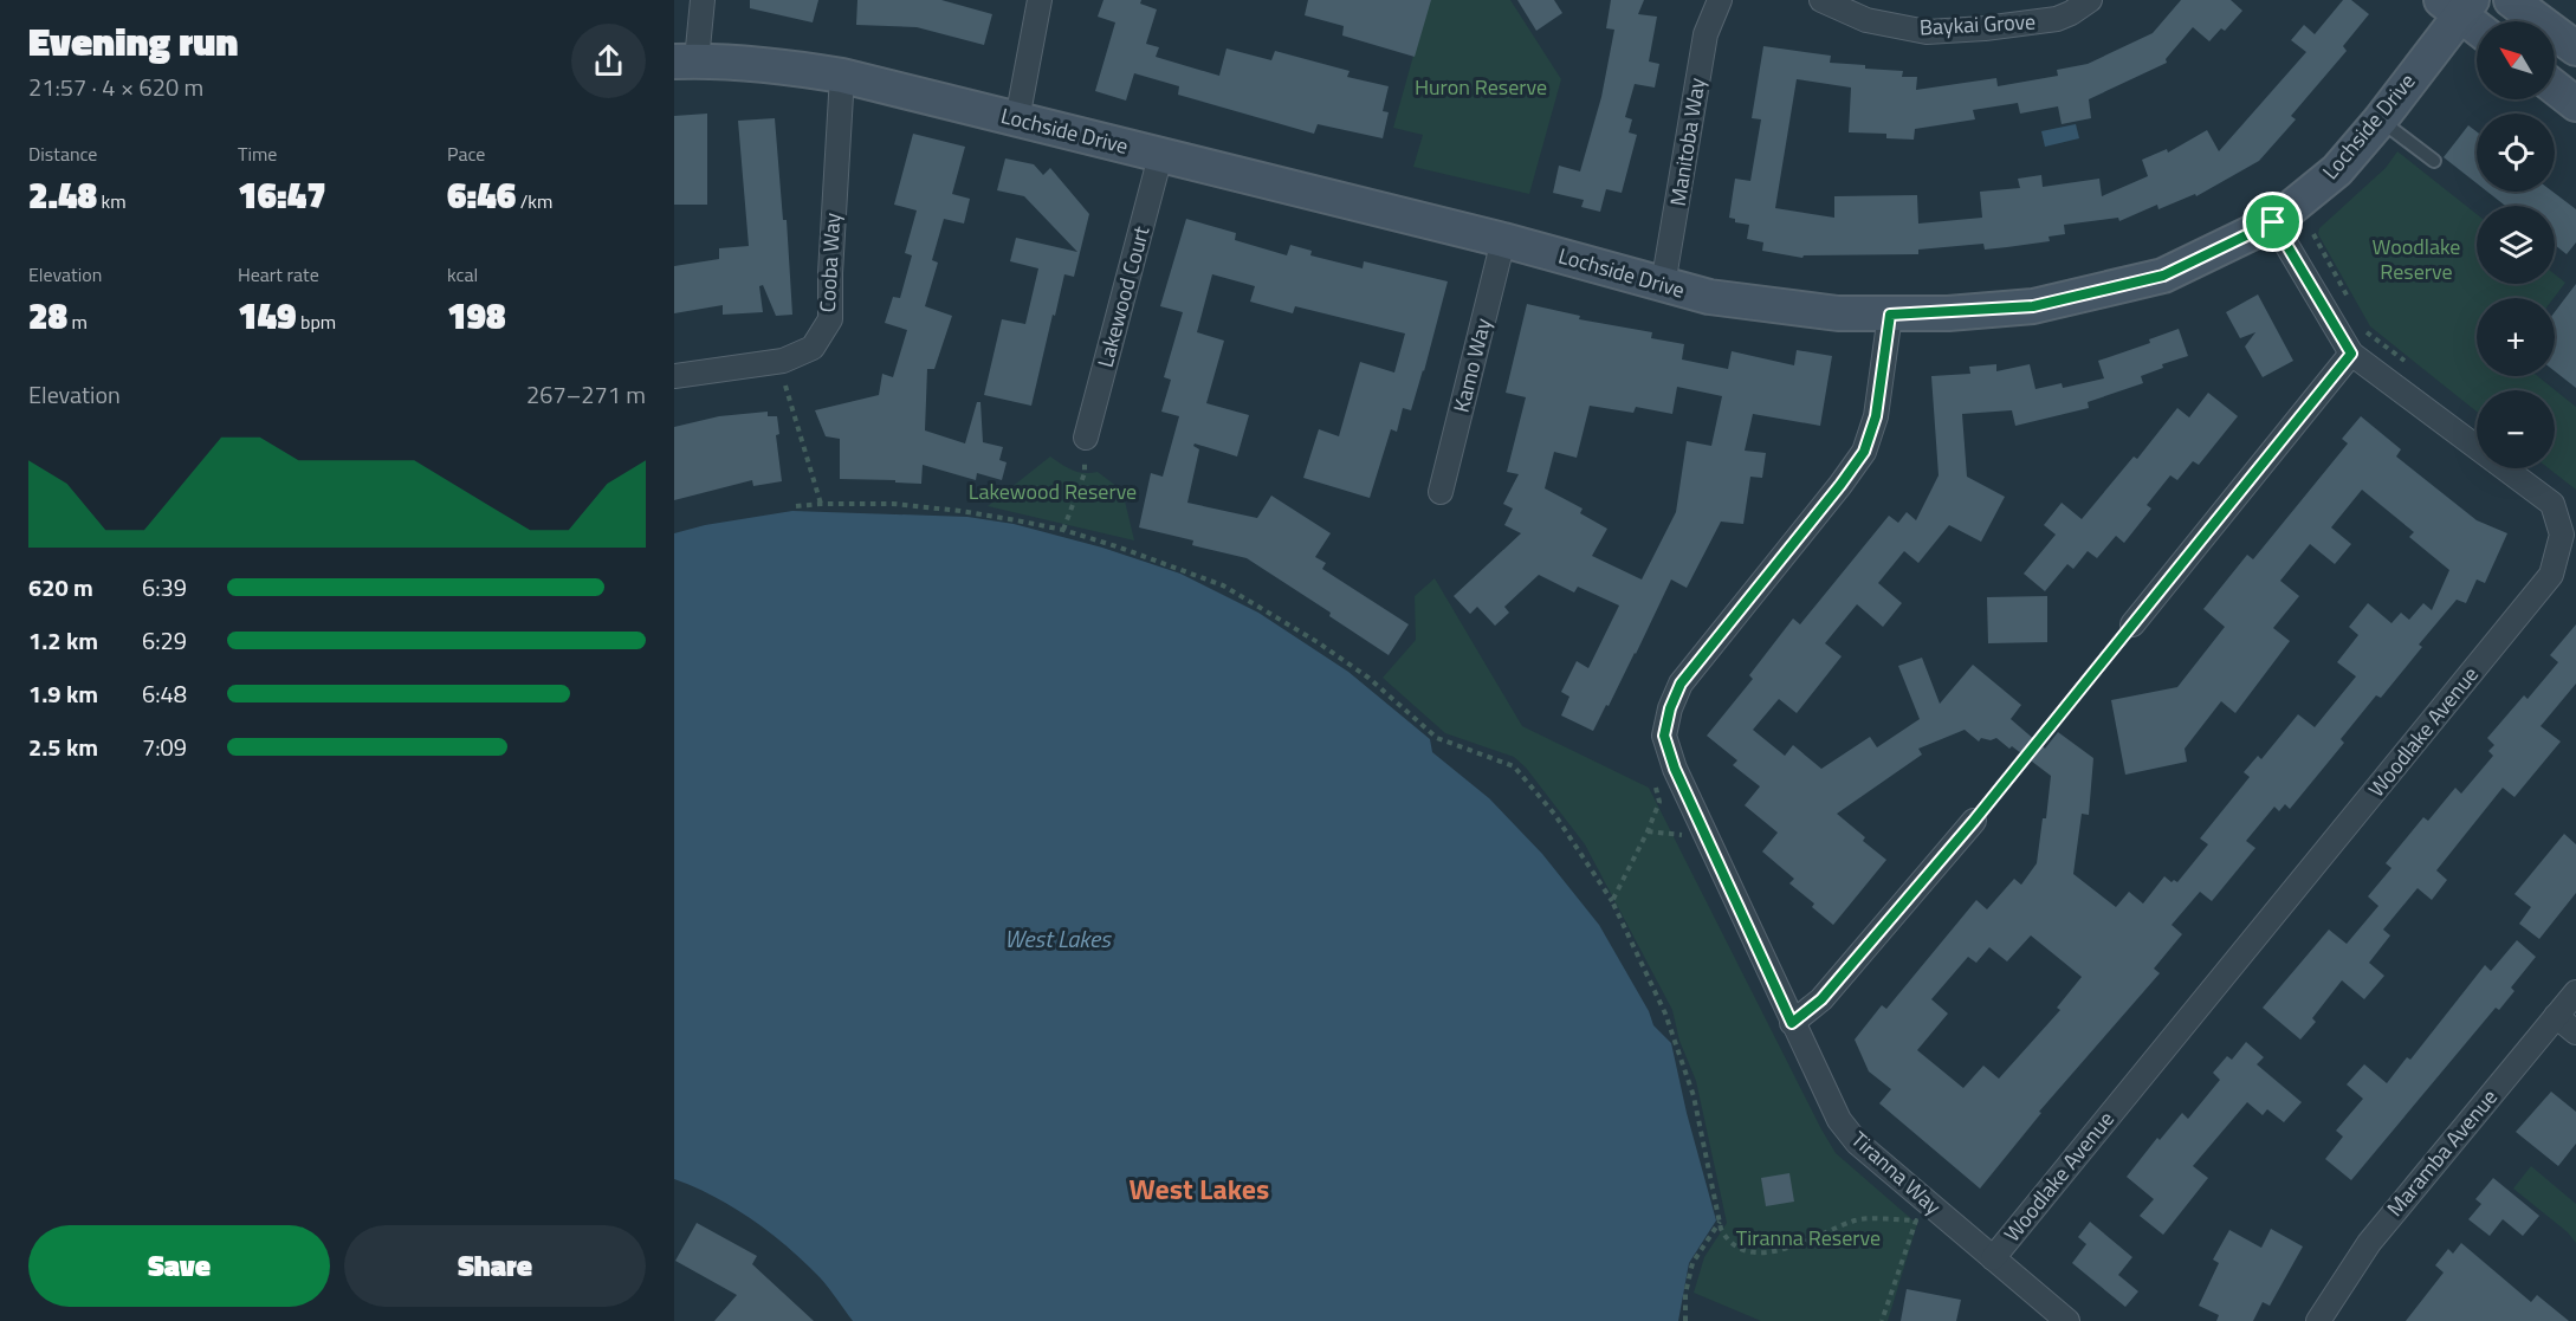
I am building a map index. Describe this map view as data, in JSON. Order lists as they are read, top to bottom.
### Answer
{
  "streets": {
    "street": [
      "Baykai Grove",
      "Lochside Drive",
      "Manitoba Way",
      "Cooba Way",
      "Lakewood Court",
      "Kamo Way",
      "Woodlake Avenue",
      "Maramba Avenue",
      "Tiranna Way"
    ]
  },
  "crossings": [
    ["Lochside Drive", "Manitoba Way"],
    ["Lochside Drive", "Cooba Way"],
    ["Lochside Drive", "Lakewood Court"],
    ["Lochside Drive", "Kamo Way"],
    ["Lochside Drive", "Woodlake Avenue"],
    ["Lochside Drive", "Tiranna Way"],
    ["Woodlake Avenue", "Tiranna Way"]
  ],
  "districts": ["West Lakes"],
  "water": ["West Lakes"],
  "parks": [
    "Huron Reserve",
    "Woodlake Reserve",
    "Lakewood Reserve",
    "Tiranna Reserve"
  ],
  "north": "top left",
  "page": {
    "heading": ["Evening run", "21:57 · 4 × 620 m"],
    "map_buttons": ["+", "−"],
    "stats": [
      ["Distance", "2.48 km"],
      ["Time", "16:47"],
      ["Pace", "6:46 /km"],
      ["Elevation", "28 m"],
      ["Heart rate", "149 bpm"],
      ["kcal", "198"]
    ],
    "chart": ["Elevation", "267–271 m"],
    "list": [
      {
        "name": "620 m",
        "note": "6:39"
      },
      {
        "name": "1.2 km",
        "note": "6:29"
      },
      {
        "name": "1.9 km",
        "note": "6:48"
      },
      {
        "name": "2.5 km",
        "note": "7:09"
      }
    ],
    "buttons": ["Save", "Share"]
  }
}
